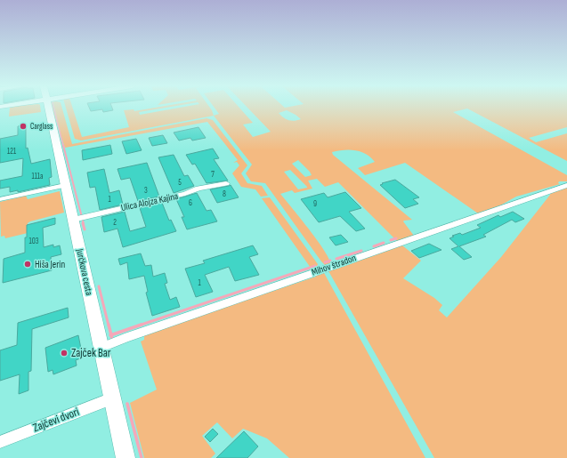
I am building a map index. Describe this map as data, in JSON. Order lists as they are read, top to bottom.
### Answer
{
  "streets": {
    "main road": ["Jurčkova cesta"],
    "street": ["Ulica Alojza Kajina", "Mihov štradon", "Zajčevi dvori"]
  },
  "crossings": [
    ["Ulica Alojza Kajina", "Jurčkova cesta"],
    ["Mihov štradon", "Jurčkova cesta"],
    ["Jurčkova cesta", "Zajčevi dvori"]
  ],
  "places": ["Carglass", "Hiša Jerin", "Zajček Bar"],
  "house_numbers": [
    "121",
    "7",
    "111a",
    "5",
    "3",
    "8",
    "1",
    "6",
    "9",
    "2",
    "103",
    "1"
  ]
}
